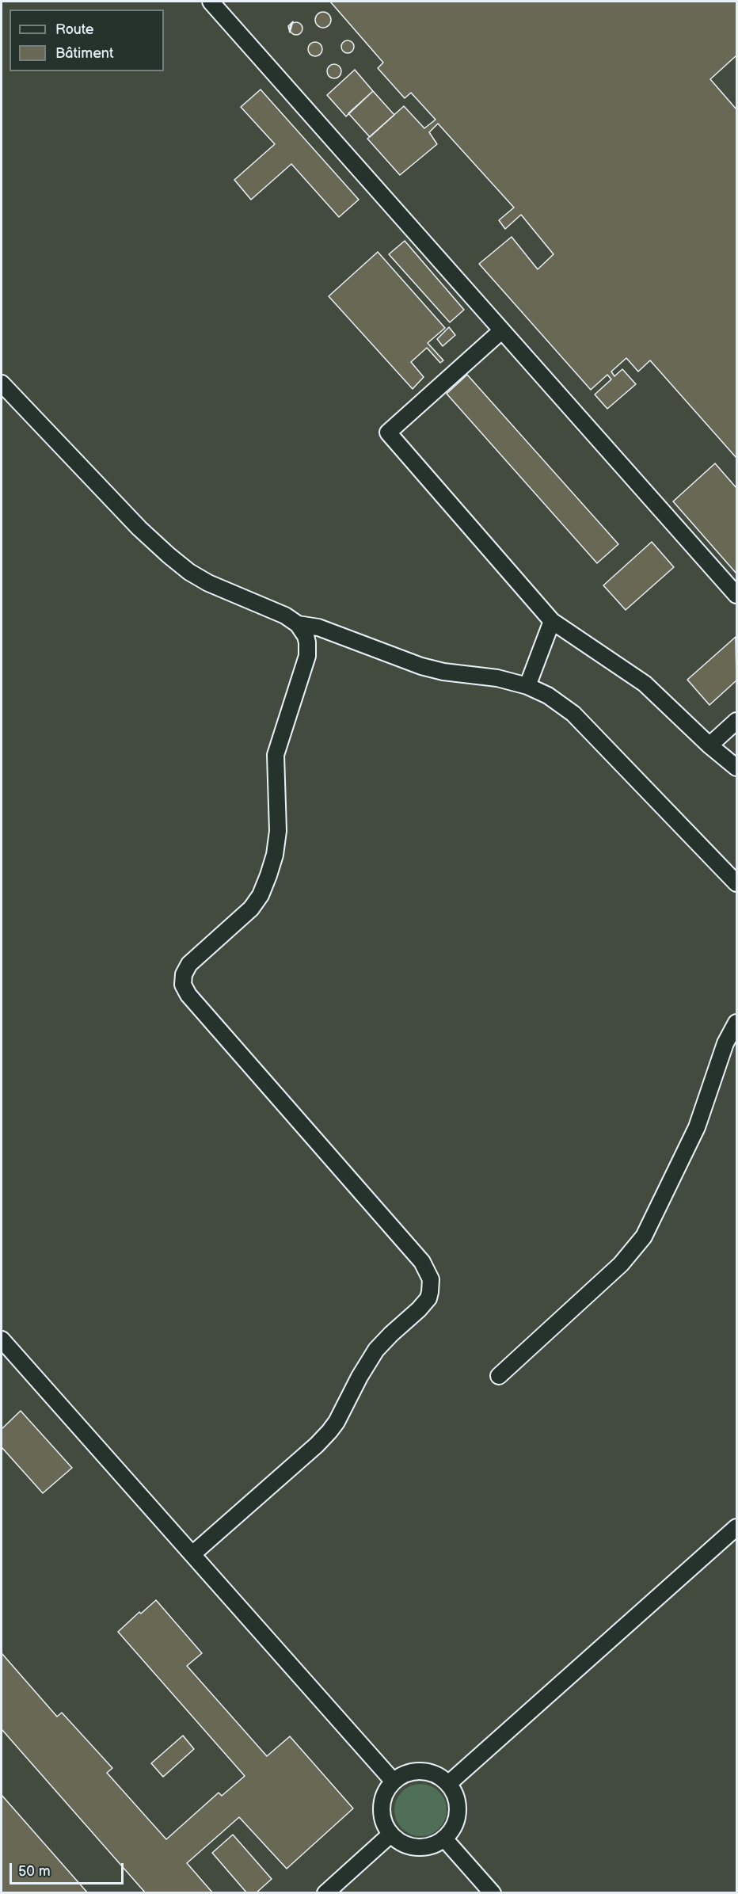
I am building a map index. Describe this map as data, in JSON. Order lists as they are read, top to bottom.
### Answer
{
  "legend": ["Route", "Bâtiment"],
  "scale_bar": "50 m"
}
